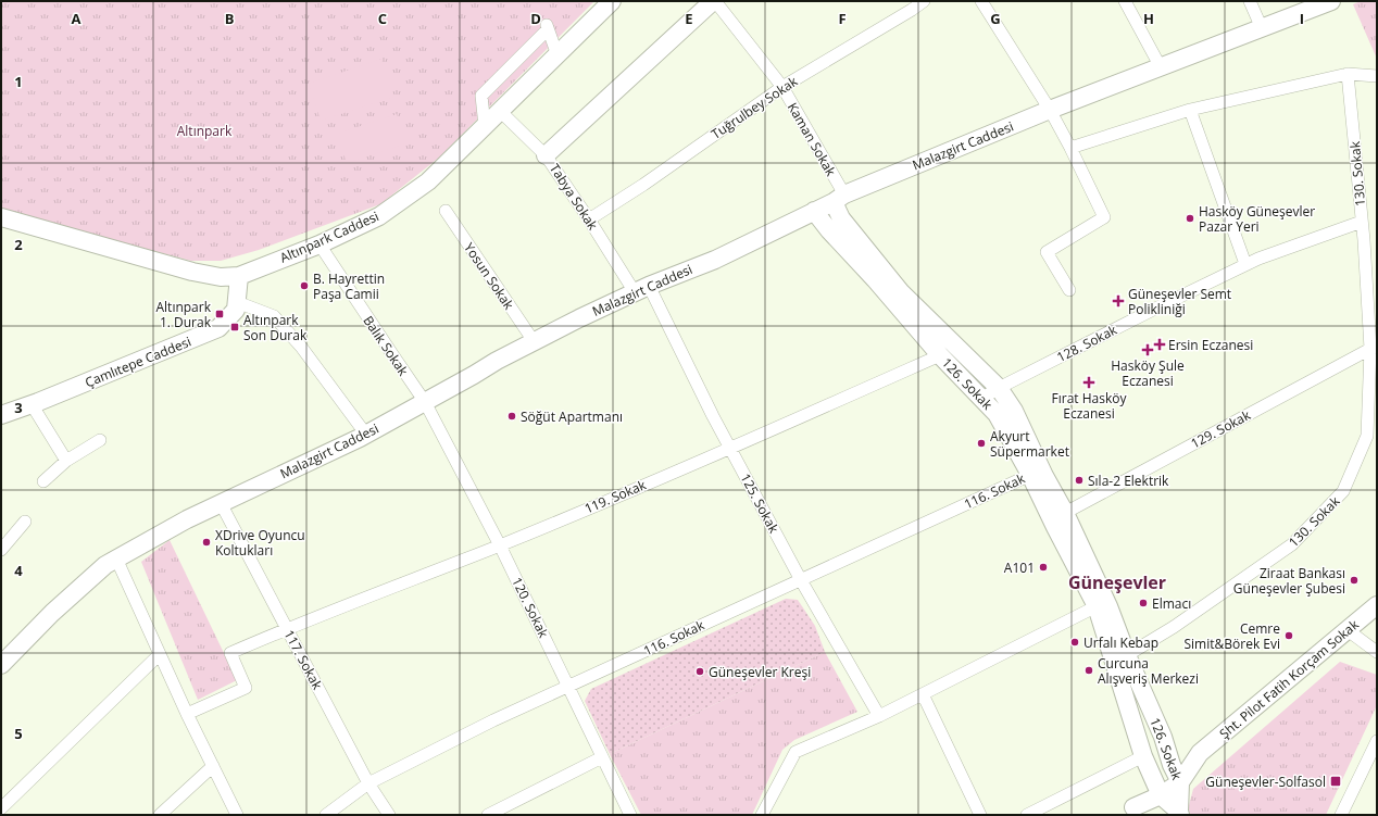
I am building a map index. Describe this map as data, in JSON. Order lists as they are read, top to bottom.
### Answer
{
  "streets": {
    "street": [
      "Tuğrulbey Sokak",
      "Kaman Sokak",
      "Malazgirt Caddesi",
      "130. Sokak",
      "Tabya Sokak",
      "Altınpark Caddesi",
      "Yosun Sokak",
      "128. Sokak",
      "Balık Sokak",
      "Çamlıtepe Caddesi",
      "126. Sokak",
      "129. Sokak",
      "116. Sokak",
      "119. Sokak",
      "125. Sokak",
      "120. Sokak",
      "117. Sokak",
      "Şht. Pilot Fatih Korçam Sokak"
    ]
  },
  "crossings": [
    ["Tuğrulbey Sokak", "Kaman Sokak"],
    ["Tuğrulbey Sokak", "Tabya Sokak"],
    ["Kaman Sokak", "Malazgirt Caddesi"],
    ["Kaman Sokak", "126. Sokak"],
    ["Malazgirt Caddesi", "Tabya Sokak"],
    ["Malazgirt Caddesi", "Yosun Sokak"],
    ["Malazgirt Caddesi", "Balık Sokak"],
    ["Malazgirt Caddesi", "126. Sokak"],
    ["Malazgirt Caddesi", "125. Sokak"],
    ["Malazgirt Caddesi", "120. Sokak"],
    ["Malazgirt Caddesi", "117. Sokak"],
    ["130. Sokak", "128. Sokak"],
    ["130. Sokak", "126. Sokak"],
    ["130. Sokak", "129. Sokak"],
    ["Tabya Sokak", "Altınpark Caddesi"],
    ["Tabya Sokak", "125. Sokak"],
    ["Altınpark Caddesi", "Balık Sokak"],
    ["Altınpark Caddesi", "Çamlıtepe Caddesi"],
    ["128. Sokak", "126. Sokak"],
    ["Balık Sokak", "120. Sokak"],
    ["126. Sokak", "129. Sokak"],
    ["126. Sokak", "116. Sokak"],
    ["126. Sokak", "119. Sokak"],
    ["116. Sokak", "125. Sokak"],
    ["116. Sokak", "120. Sokak"],
    ["116. Sokak", "117. Sokak"],
    ["119. Sokak", "125. Sokak"],
    ["119. Sokak", "120. Sokak"],
    ["119. Sokak", "117. Sokak"]
  ],
  "districts": ["Güneşevler"],
  "parks": ["Altınpark"],
  "places": {
    "other": [
      "Hasköy Güneşevler Pazar Yeri",
      "B. Hayrettin Paşa Camii",
      "Söğüt Apartmanı",
      "Akyurt Süpermarket",
      "Sıla-2 Elektrik",
      "XDrive Oyuncu Koltukları",
      "A101",
      "Ziraat Bankası Güneşevler Şubesi",
      "Elmacı",
      "Cemre Simit&Börek Evi",
      "Urfalı Kebap",
      "Curcuna Alışveriş Merkezi",
      "Güneşevler Kreşi"
    ],
    "health": [
      "Güneşevler Semt Polikliniği",
      "Ersin Eczanesi",
      "Hasköy Şule Eczanesi",
      "Fırat Hasköy Eczanesi"
    ],
    "transit": ["Altınpark 1. Durak", "Altınpark Son Durak", "Güneşevler-Solfasol"]
  },
  "grid": {
    "columns": [
      "A",
      "B",
      "C",
      "D",
      "E",
      "F",
      "G",
      "H",
      "I"
    ],
    "rows": [
      "1",
      "2",
      "3",
      "4",
      "5"
    ]
  }
}
